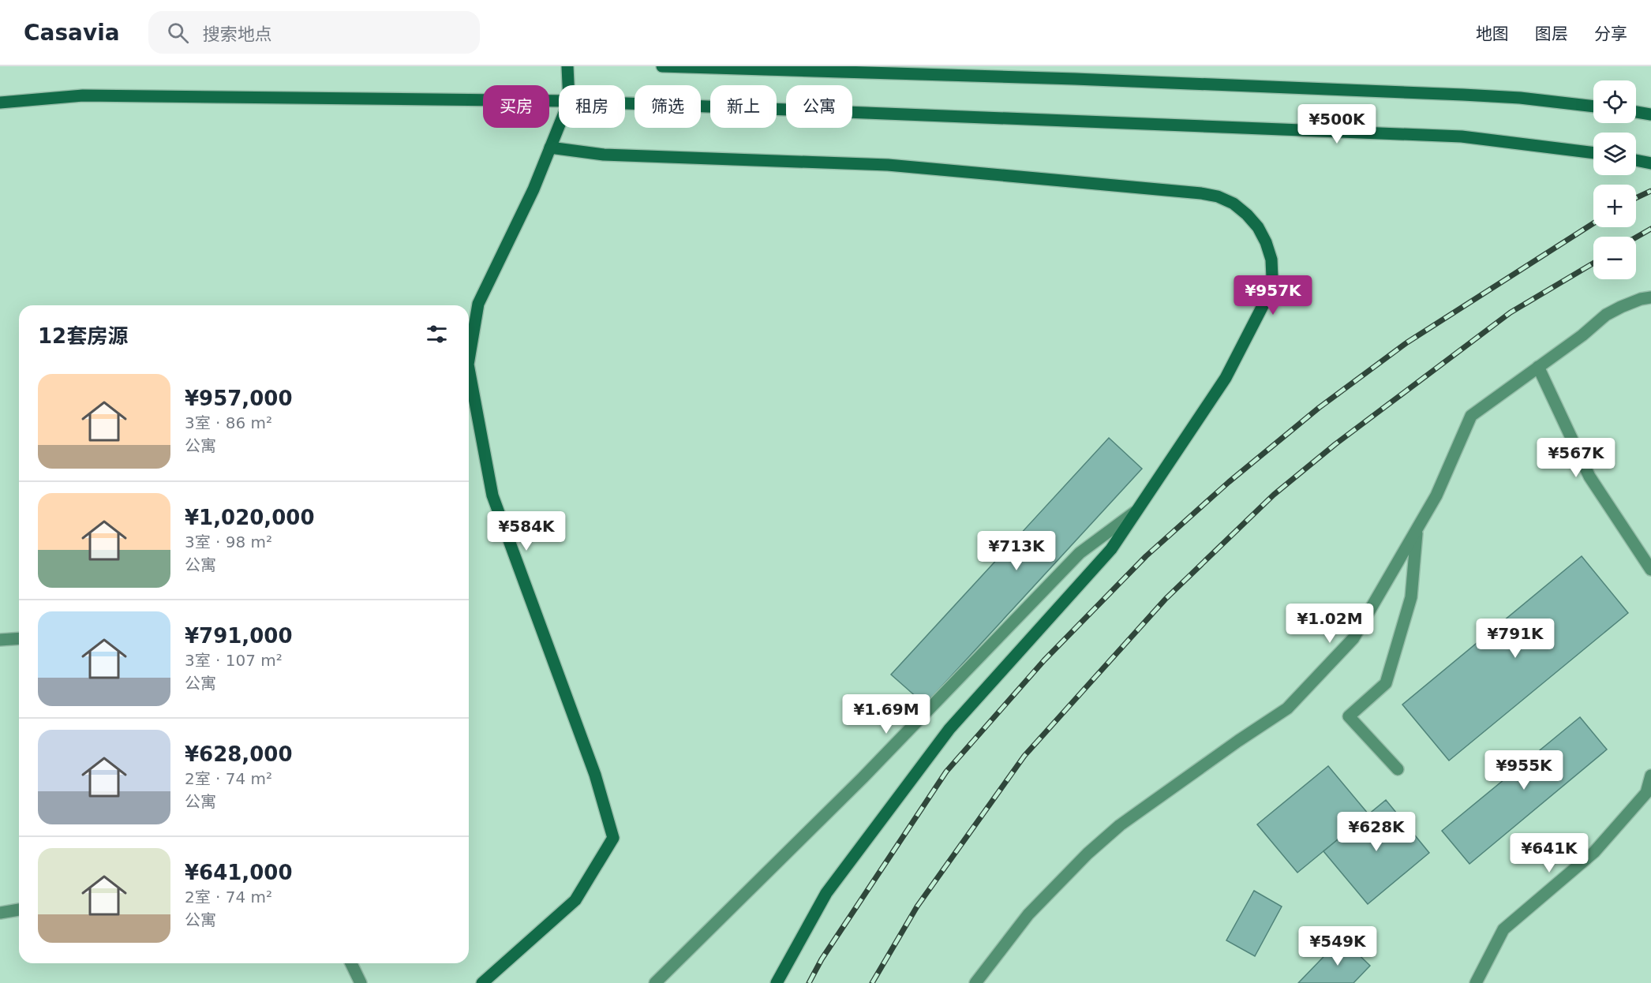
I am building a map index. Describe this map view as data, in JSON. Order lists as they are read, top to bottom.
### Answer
{
  "page": {
    "header": "Casavia",
    "search": "搜索地点",
    "nav": ["地图", "图层", "分享"],
    "map_buttons": ["+", "−"],
    "chip": [
      "买房",
      "租房",
      "筛选",
      "新上",
      "公寓"
    ],
    "price": [
      "¥500K",
      "¥957K",
      "¥567K",
      "¥584K",
      "¥713K",
      "¥1.02M",
      "¥791K",
      "¥1.69M",
      "¥955K",
      "¥628K",
      "¥641K",
      "¥549K"
    ],
    "heading": "12套房源",
    "list": [
      {
        "name": "¥957,000",
        "note": "3室 · 86 m² · 公寓"
      },
      {
        "name": "¥1,020,000",
        "note": "3室 · 98 m² · 公寓"
      },
      {
        "name": "¥791,000",
        "note": "3室 · 107 m² · 公寓"
      },
      {
        "name": "¥628,000",
        "note": "2室 · 74 m² · 公寓"
      },
      {
        "name": "¥641,000",
        "note": "2室 · 74 m² · 公寓"
      }
    ]
  }
}
